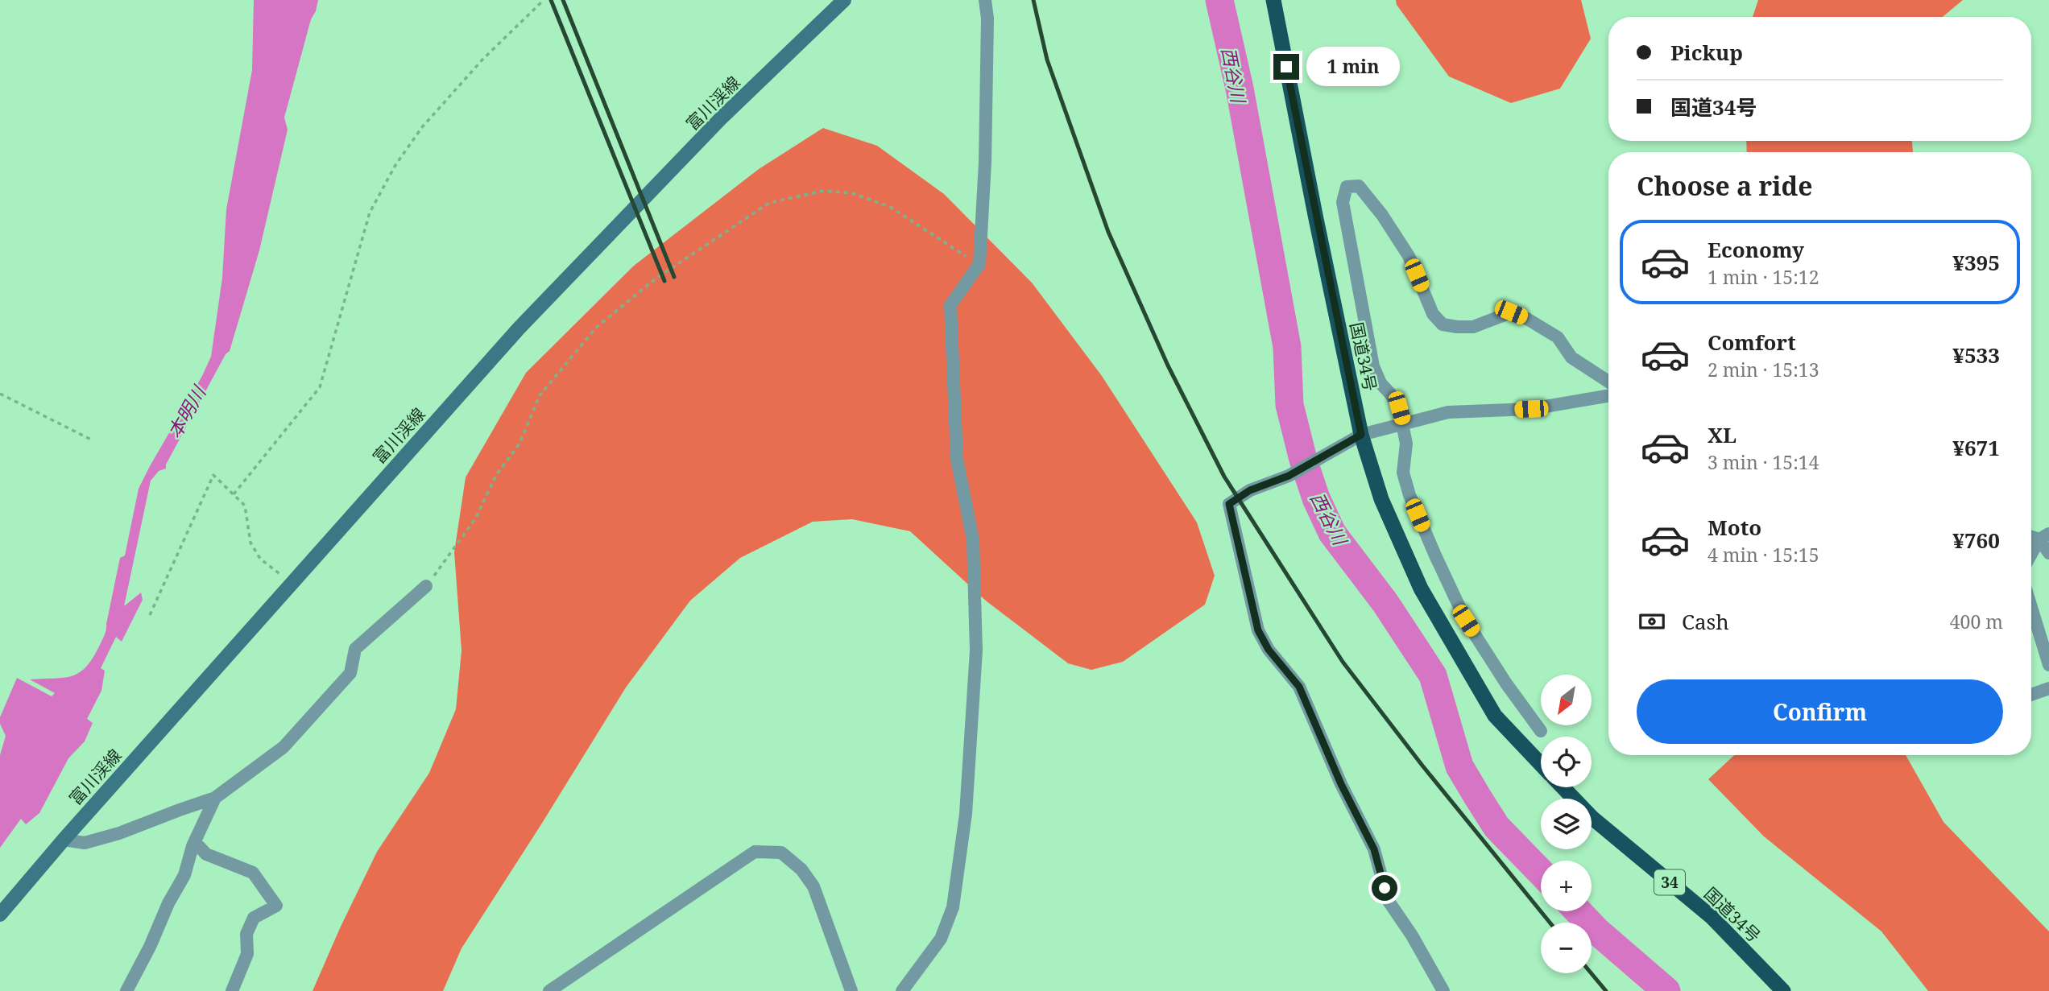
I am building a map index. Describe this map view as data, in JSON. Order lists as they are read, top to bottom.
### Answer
{
  "streets": {
    "highway": ["国道34号", "34"],
    "main road": ["富川渓線"]
  },
  "water": ["西谷川", "本明川"],
  "north": "bottom left",
  "page": {
    "banner": ["Pickup", "国道34号"],
    "bubble": "1 min",
    "heading": "Choose a ride",
    "list": [
      {
        "name": "Economy",
        "note": "1 min · 15:12",
        "value": "¥395"
      },
      {
        "name": "Comfort",
        "note": "2 min · 15:13",
        "value": "¥533"
      },
      {
        "name": "XL",
        "note": "3 min · 15:14",
        "value": "¥671"
      },
      {
        "name": "Moto",
        "note": "4 min · 15:15",
        "value": "¥760"
      }
    ],
    "pay": ["Cash", "400 m"],
    "buttons": "Confirm",
    "map_buttons": ["+", "−"]
  }
}
